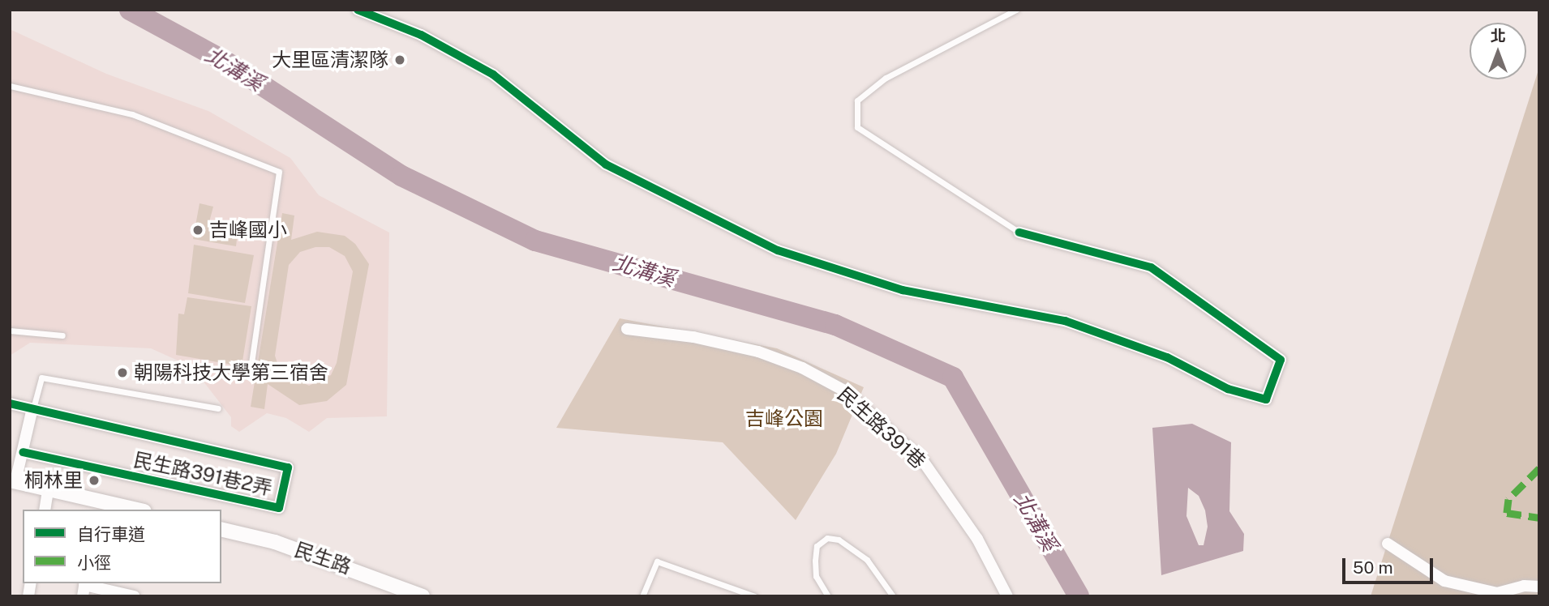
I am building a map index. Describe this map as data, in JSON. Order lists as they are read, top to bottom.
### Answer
{
  "streets": {
    "street": ["民生路391巷", "民生路391巷2弄", "民生路"]
  },
  "water": ["北溝溪"],
  "parks": ["吉峰公園"],
  "places": [
    "大里區清潔隊",
    "吉峰國小",
    "朝陽科技大學第三宿舍",
    "桐林里"
  ],
  "legend": ["自行車道", "小徑"],
  "scale_bar": "50 m",
  "north": "top"
}
